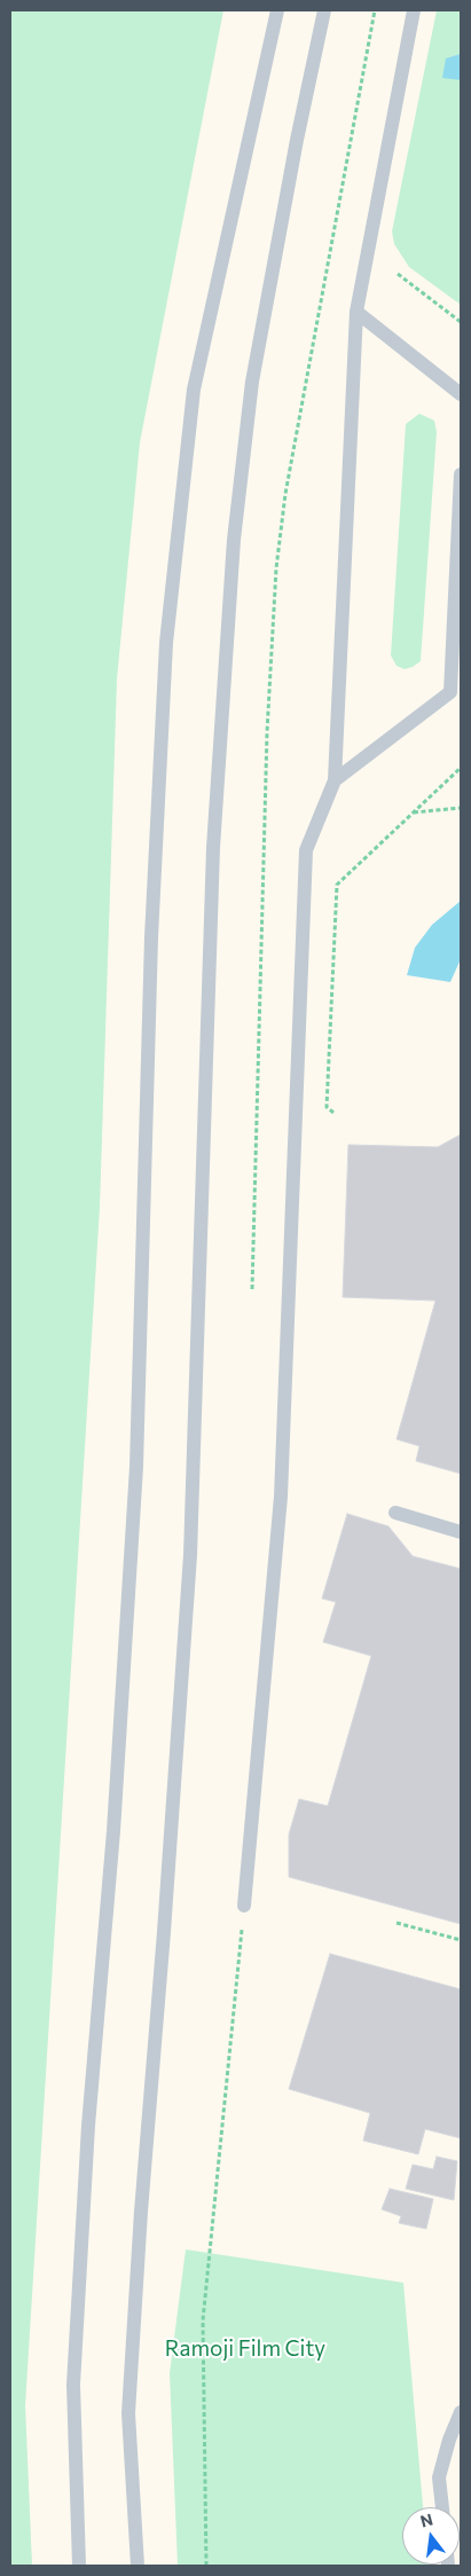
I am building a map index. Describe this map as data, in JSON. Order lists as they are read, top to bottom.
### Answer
{
  "parks": ["Ramoji Film City"],
  "north": "top"
}
